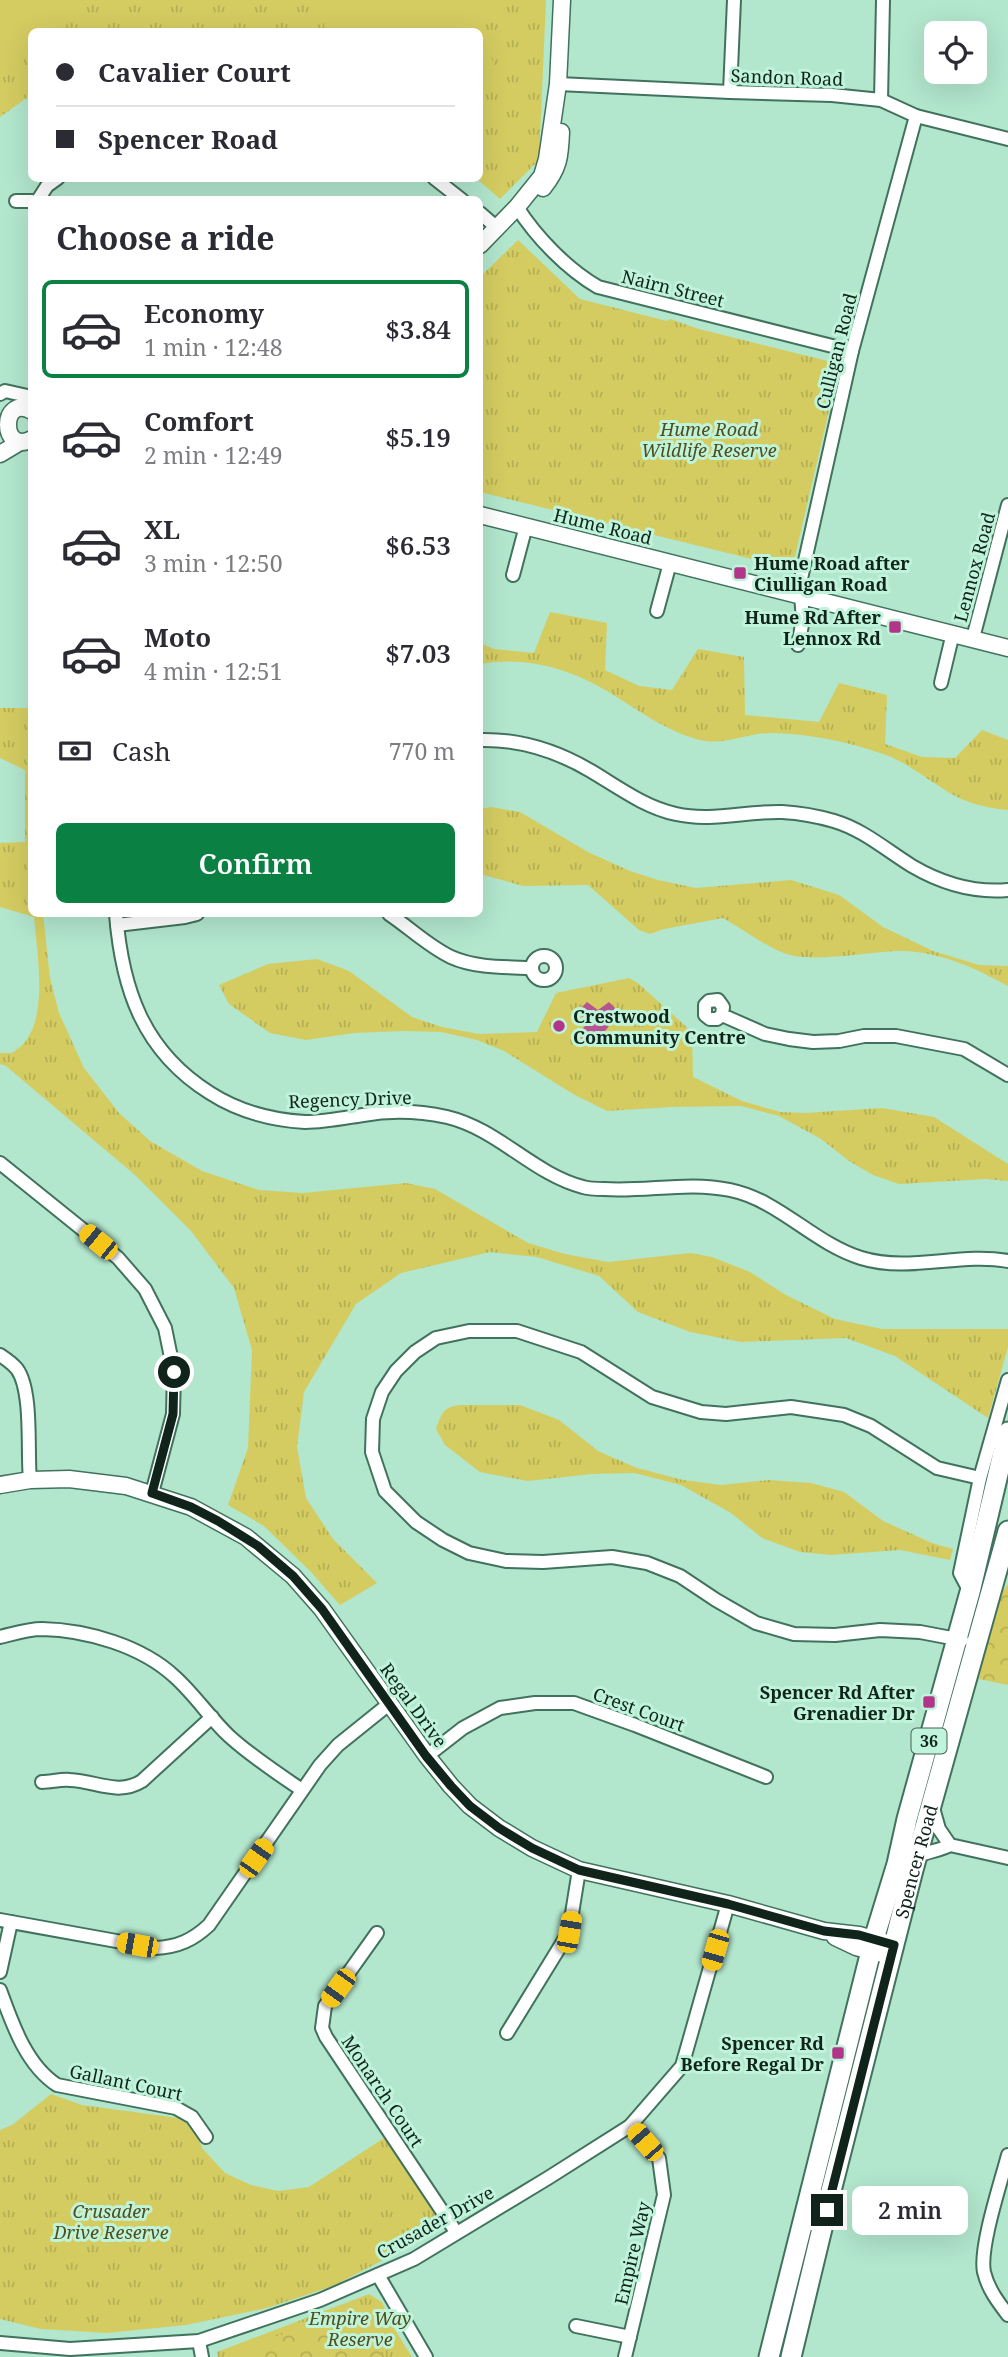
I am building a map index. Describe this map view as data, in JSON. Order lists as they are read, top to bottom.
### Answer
{
  "streets": {
    "main road": ["36", "Spencer Road"],
    "street": [
      "Sandon Road",
      "Nairn Street",
      "Culligan Road",
      "Hume Road",
      "Lennox Road",
      "Regency Drive",
      "Regal Drive",
      "Crest Court",
      "Gallant Court",
      "Monarch Court",
      "Crusader Drive",
      "Empire Way"
    ]
  },
  "crossings": [
    ["Sandon Road", "Culligan Road"],
    ["Nairn Street", "Culligan Road"],
    ["Culligan Road", "Hume Road"],
    ["Hume Road", "Lennox Road"],
    ["Regal Drive", "Crest Court"],
    ["Regal Drive", "Spencer Road"],
    ["Regal Drive", "Crusader Drive"],
    ["Monarch Court", "Crusader Drive"],
    ["Crusader Drive", "Empire Way"]
  ],
  "parks": ["Hume Road Wildlife Reserve", "Crusader Drive Reserve", "Empire Way Reserve"],
  "places": {
    "transit": [
      "Hume Road after Ciulligan Road",
      "Hume Rd After Lennox Rd",
      "Spencer Rd After Grenadier Dr",
      "Spencer Rd Before Regal Dr"
    ],
    "other": ["Crestwood Community Centre"]
  },
  "page": {
    "banner": ["Cavalier Court", "Spencer Road"],
    "heading": "Choose a ride",
    "list": [
      {
        "name": "Economy",
        "note": "1 min · 12:48",
        "value": "$3.84"
      },
      {
        "name": "Comfort",
        "note": "2 min · 12:49",
        "value": "$5.19"
      },
      {
        "name": "XL",
        "note": "3 min · 12:50",
        "value": "$6.53"
      },
      {
        "name": "Moto",
        "note": "4 min · 12:51",
        "value": "$7.03"
      }
    ],
    "pay": ["Cash", "770 m"],
    "buttons": "Confirm",
    "bubble": "2 min"
  }
}
